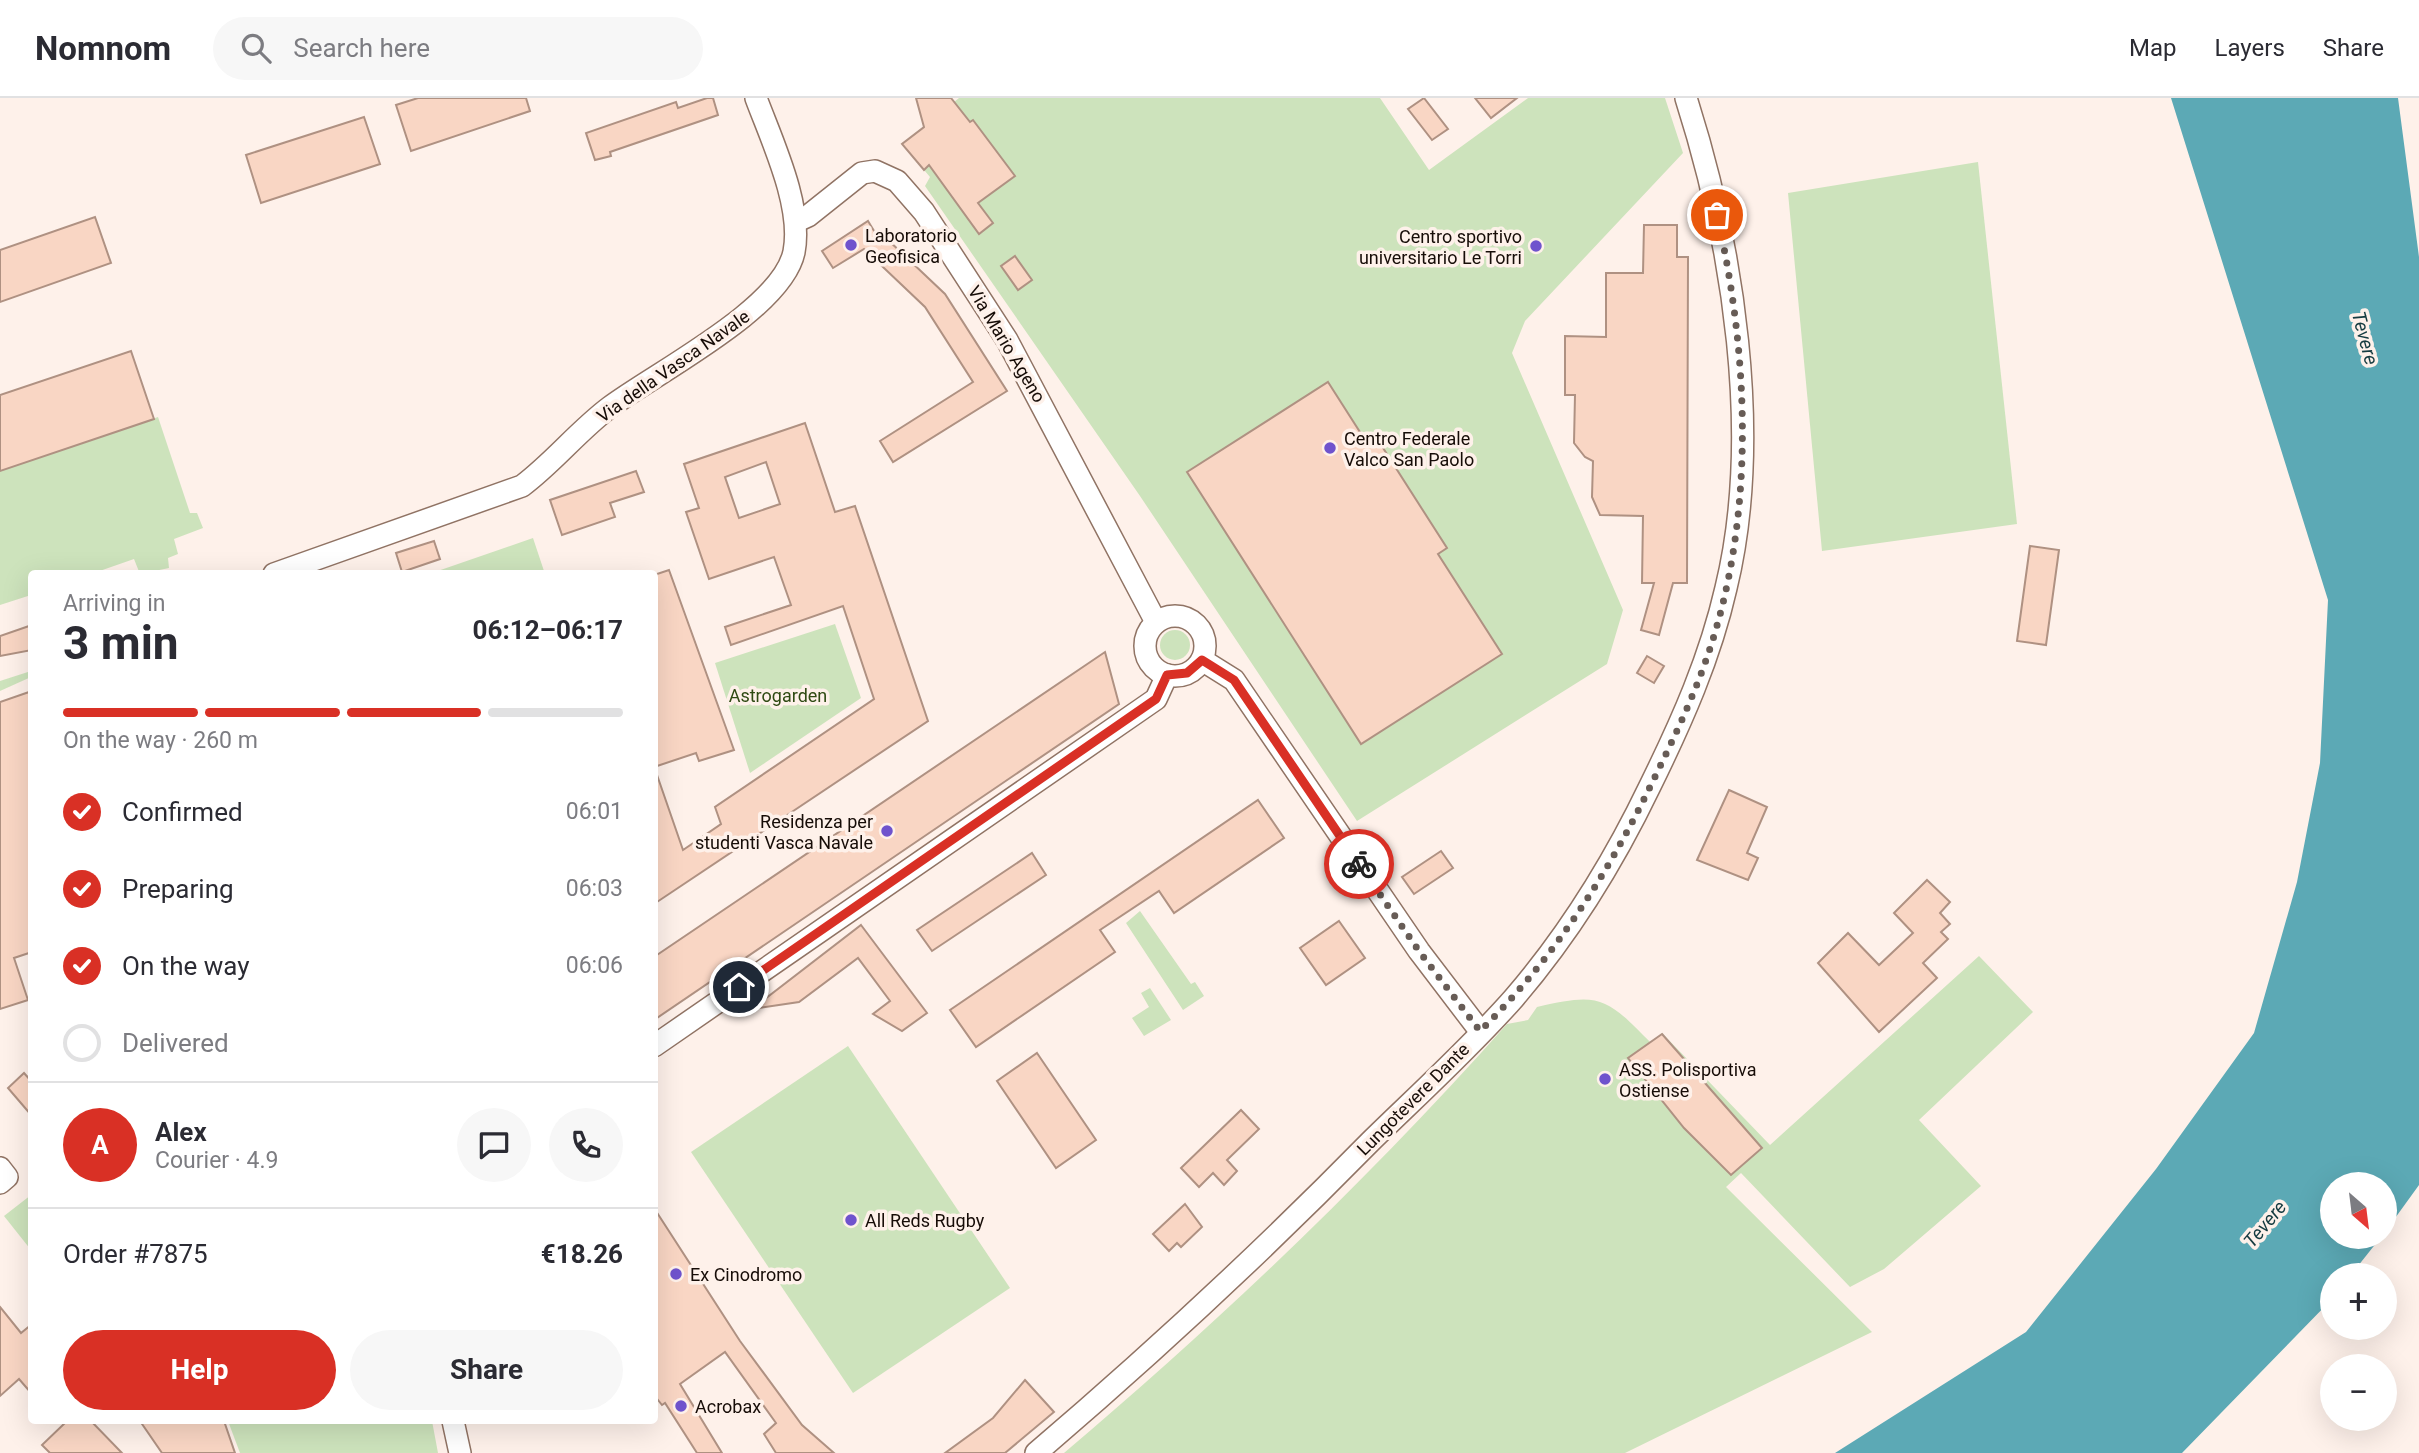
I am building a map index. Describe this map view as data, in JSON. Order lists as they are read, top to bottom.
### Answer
{
  "streets": {
    "street": ["Via Mario Ageno", "Via della Vasca Navale", "Lungotevere Dante"]
  },
  "crossings": [
    ["Via Mario Ageno", "Via della Vasca Navale"]
  ],
  "water": ["Tevere"],
  "parks": ["Astrogarden"],
  "places": [
    "Laboratorio Geofisica",
    "Centro sportivo universitario Le Torri",
    "Centro Federale Valco San Paolo",
    "Residenza per studenti Vasca Navale",
    "ASS. Polisportiva Ostiense",
    "All Reds Rugby",
    "Ex Cinodromo",
    "Acrobax"
  ],
  "north": "bottom right",
  "page": {
    "header": "Nomnom",
    "search": "Search here",
    "nav": ["Map", "Layers", "Share"],
    "heading": ["3 min", "Arriving in", "06:12–06:17"],
    "panel": [
      "Alex",
      "Courier · 4.9",
      "Order #7875",
      "€18.26"
    ],
    "bar": "On the way · 260 m",
    "list": [
      ["Confirmed", "06:01"],
      ["Preparing", "06:03"],
      ["On the way", "06:06"],
      "Delivered"
    ],
    "round": "A",
    "map_buttons": ["+", "−"],
    "buttons": ["Help", "Share"]
  }
}
